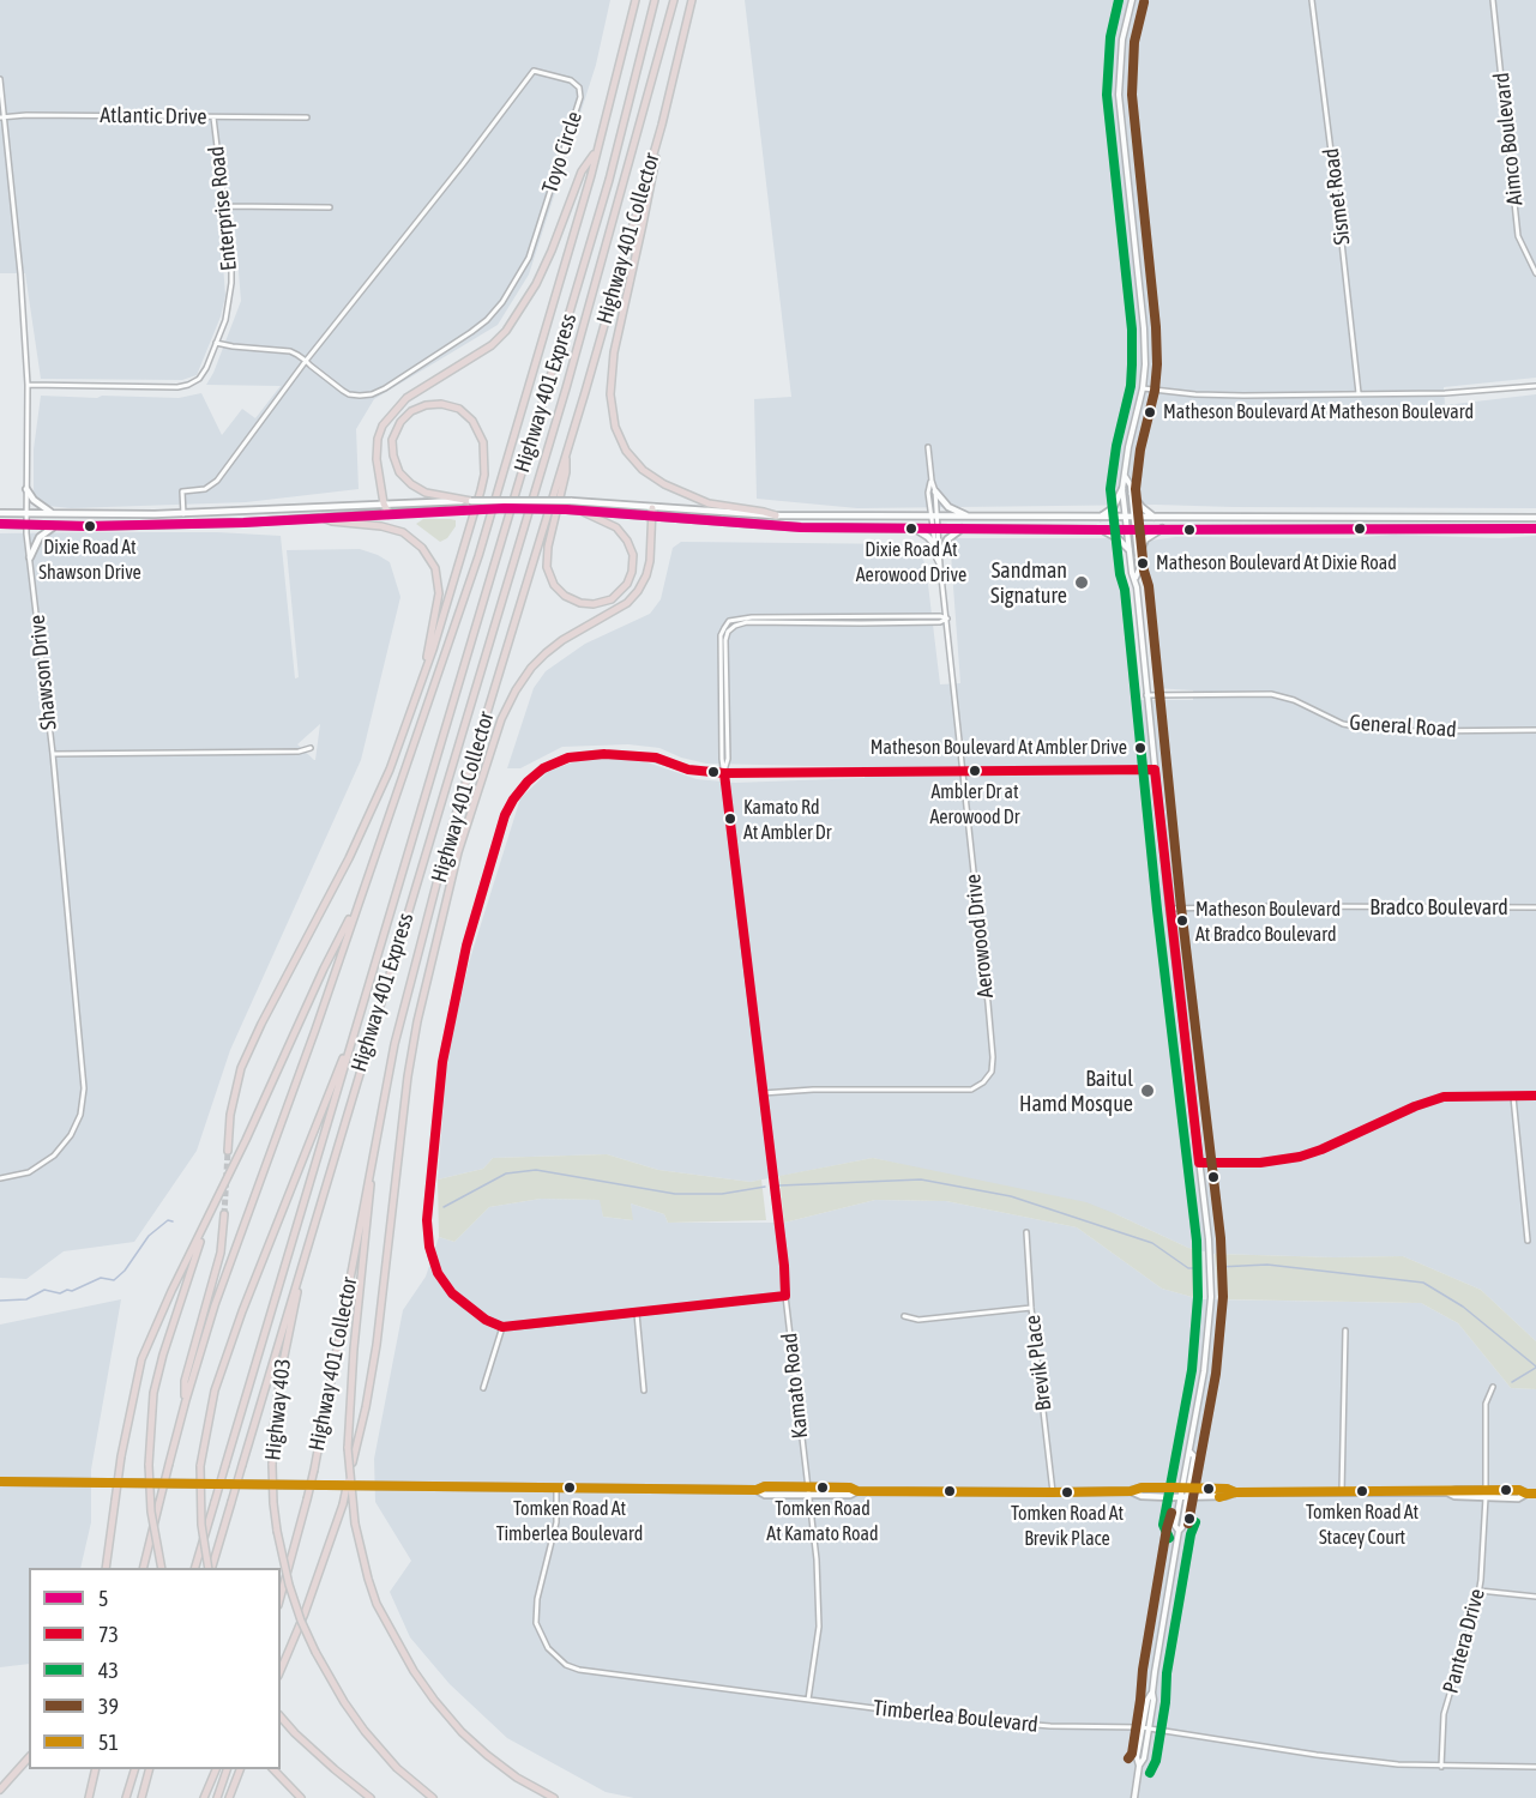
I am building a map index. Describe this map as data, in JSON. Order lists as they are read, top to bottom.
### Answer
{
  "streets": {
    "highway": ["Highway 401 Collector", "Highway 401 Express", "Highway 403"],
    "street": [
      "Atlantic Drive",
      "Aimco Boulevard",
      "Toyo Circle",
      "Sismet Road",
      "Enterprise Road",
      "Shawson Drive",
      "General Road",
      "Bradco Boulevard",
      "Aerowood Drive",
      "Brevik Place",
      "Kamato Road",
      "Pantera Drive",
      "Timberlea Boulevard"
    ]
  },
  "crossings": [
    ["Atlantic Drive", "Enterprise Road"],
    ["Atlantic Drive", "Shawson Drive"],
    ["Toyo Circle", "Enterprise Road"],
    ["Enterprise Road", "Shawson Drive"],
    ["Highway 401 Express", "Highway 403"],
    ["Aerowood Drive", "Kamato Road"],
    ["Kamato Road", "Timberlea Boulevard"],
    ["Pantera Drive", "Timberlea Boulevard"]
  ],
  "places": [
    "Matheson Boulevard At Matheson Boulevard",
    "Dixie Road At Shawson Drive",
    "Dixie Road At Aerowood Drive",
    "Matheson Boulevard At Dixie Road",
    "Sandman Signature",
    "Matheson Boulevard At Ambler Drive",
    "Ambler Dr at Aerowood Dr",
    "Kamato Rd At Ambler Dr",
    "Matheson Boulevard At Bradco Boulevard",
    "Baitul Hamd Mosque",
    "Tomken Road At Timberlea Boulevard",
    "Tomken Road At Kamato Road",
    "Tomken Road At Stacey Court",
    "Tomken Road At Brevik Place"
  ],
  "lines": [
    "transit line 43",
    "transit line 39",
    "transit line 5",
    "transit line 73",
    "transit line 51"
  ],
  "legend": [
    "5",
    "73",
    "43",
    "39",
    "51"
  ]
}
